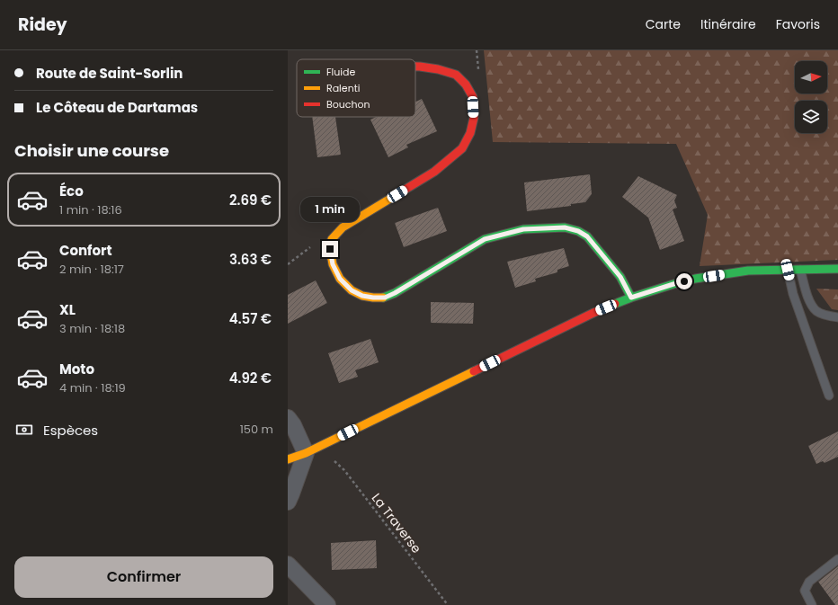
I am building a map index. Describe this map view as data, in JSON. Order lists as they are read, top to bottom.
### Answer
{
  "streets": {
    "path": ["La Traverse"]
  },
  "legend": ["Fluide", "Ralenti", "Bouchon"],
  "north": "right",
  "page": {
    "header": "Ridey",
    "nav": ["Carte", "Itinéraire", "Favoris"],
    "banner": ["Route de Saint-Sorlin", "Le Côteau de Dartamas"],
    "heading": "Choisir une course",
    "list": [
      {
        "name": "Éco",
        "note": "1 min · 18:16",
        "value": "2.69 €"
      },
      {
        "name": "Confort",
        "note": "2 min · 18:17",
        "value": "3.63 €"
      },
      {
        "name": "XL",
        "note": "3 min · 18:18",
        "value": "4.57 €"
      },
      {
        "name": "Moto",
        "note": "4 min · 18:19",
        "value": "4.92 €"
      }
    ],
    "bubble": "1 min",
    "pay": ["Espèces", "150 m"],
    "buttons": "Confirmer"
  }
}
